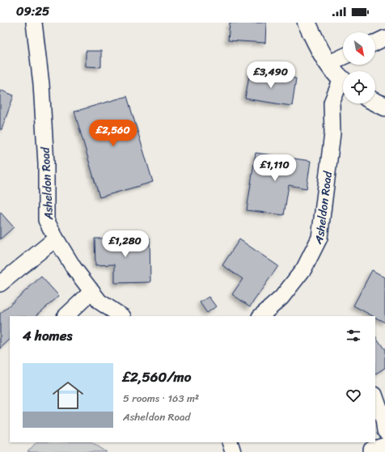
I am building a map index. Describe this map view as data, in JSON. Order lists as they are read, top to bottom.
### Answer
{
  "streets": {
    "street": ["Asheldon Road"]
  },
  "north": "bottom right",
  "page": {
    "status": "09:25",
    "price": [
      "£3,490",
      "£2,560",
      "£1,110",
      "£1,280"
    ],
    "heading": "4 homes",
    "list": [
      {
        "name": "£2,560/mo",
        "note": "5 rooms · 163 m² · Asheldon Road"
      }
    ]
  }
}
